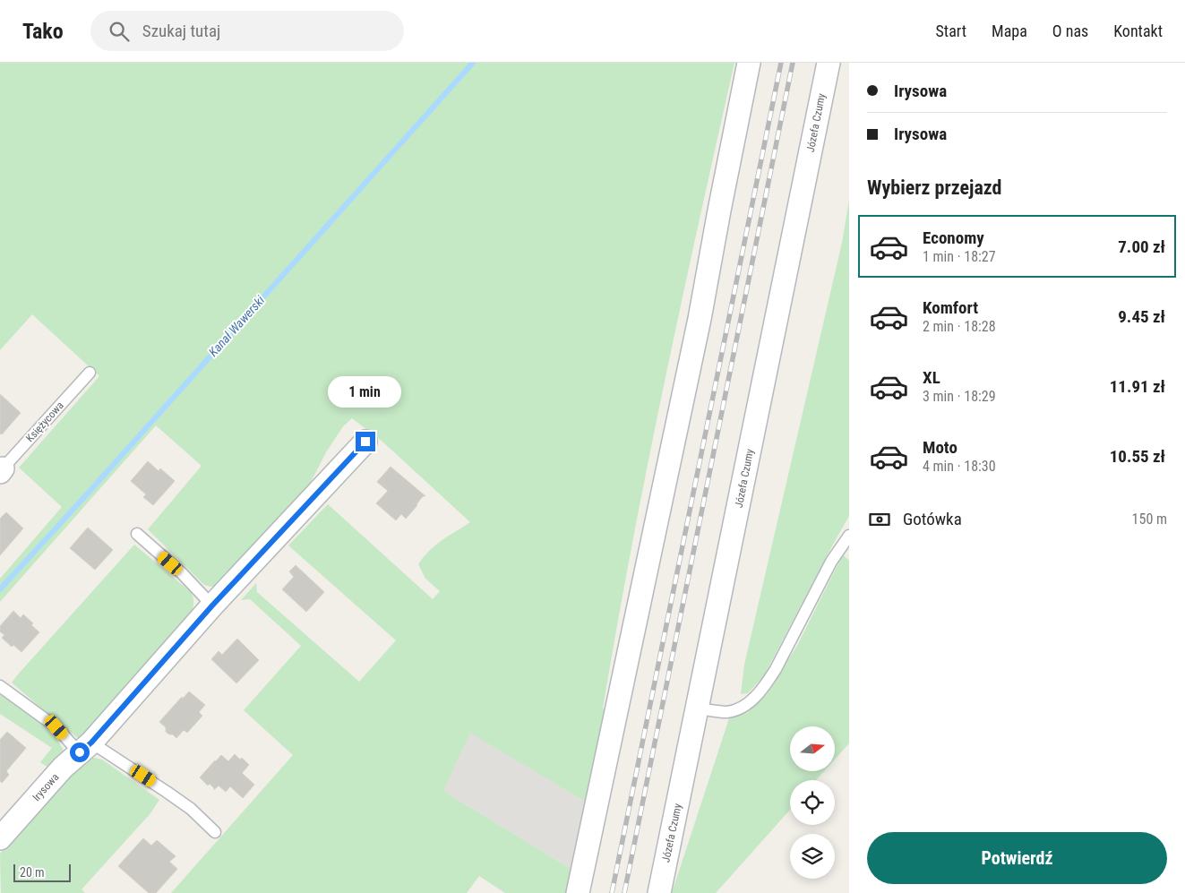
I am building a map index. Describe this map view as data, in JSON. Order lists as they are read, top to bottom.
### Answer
{
  "streets": {
    "street": ["Józefa Czumy", "Irysowa"],
    "lane": ["Księżycowa"]
  },
  "water": ["Kanał Wawerski"],
  "scale_bar": "20 m",
  "north": "right",
  "page": {
    "header": "Tako",
    "search": "Szukaj tutaj",
    "nav": [
      "Start",
      "Mapa",
      "O nas",
      "Kontakt"
    ],
    "banner": ["Irysowa", "Irysowa"],
    "heading": "Wybierz przejazd",
    "list": [
      {
        "name": "Economy",
        "note": "1 min · 18:27",
        "value": "7.00 zł"
      },
      {
        "name": "Komfort",
        "note": "2 min · 18:28",
        "value": "9.45 zł"
      },
      {
        "name": "XL",
        "note": "3 min · 18:29",
        "value": "11.91 zł"
      },
      {
        "name": "Moto",
        "note": "4 min · 18:30",
        "value": "10.55 zł"
      }
    ],
    "bubble": "1 min",
    "pay": ["Gotówka", "150 m"],
    "buttons": "Potwierdź",
    "scale": "20 m"
  }
}
